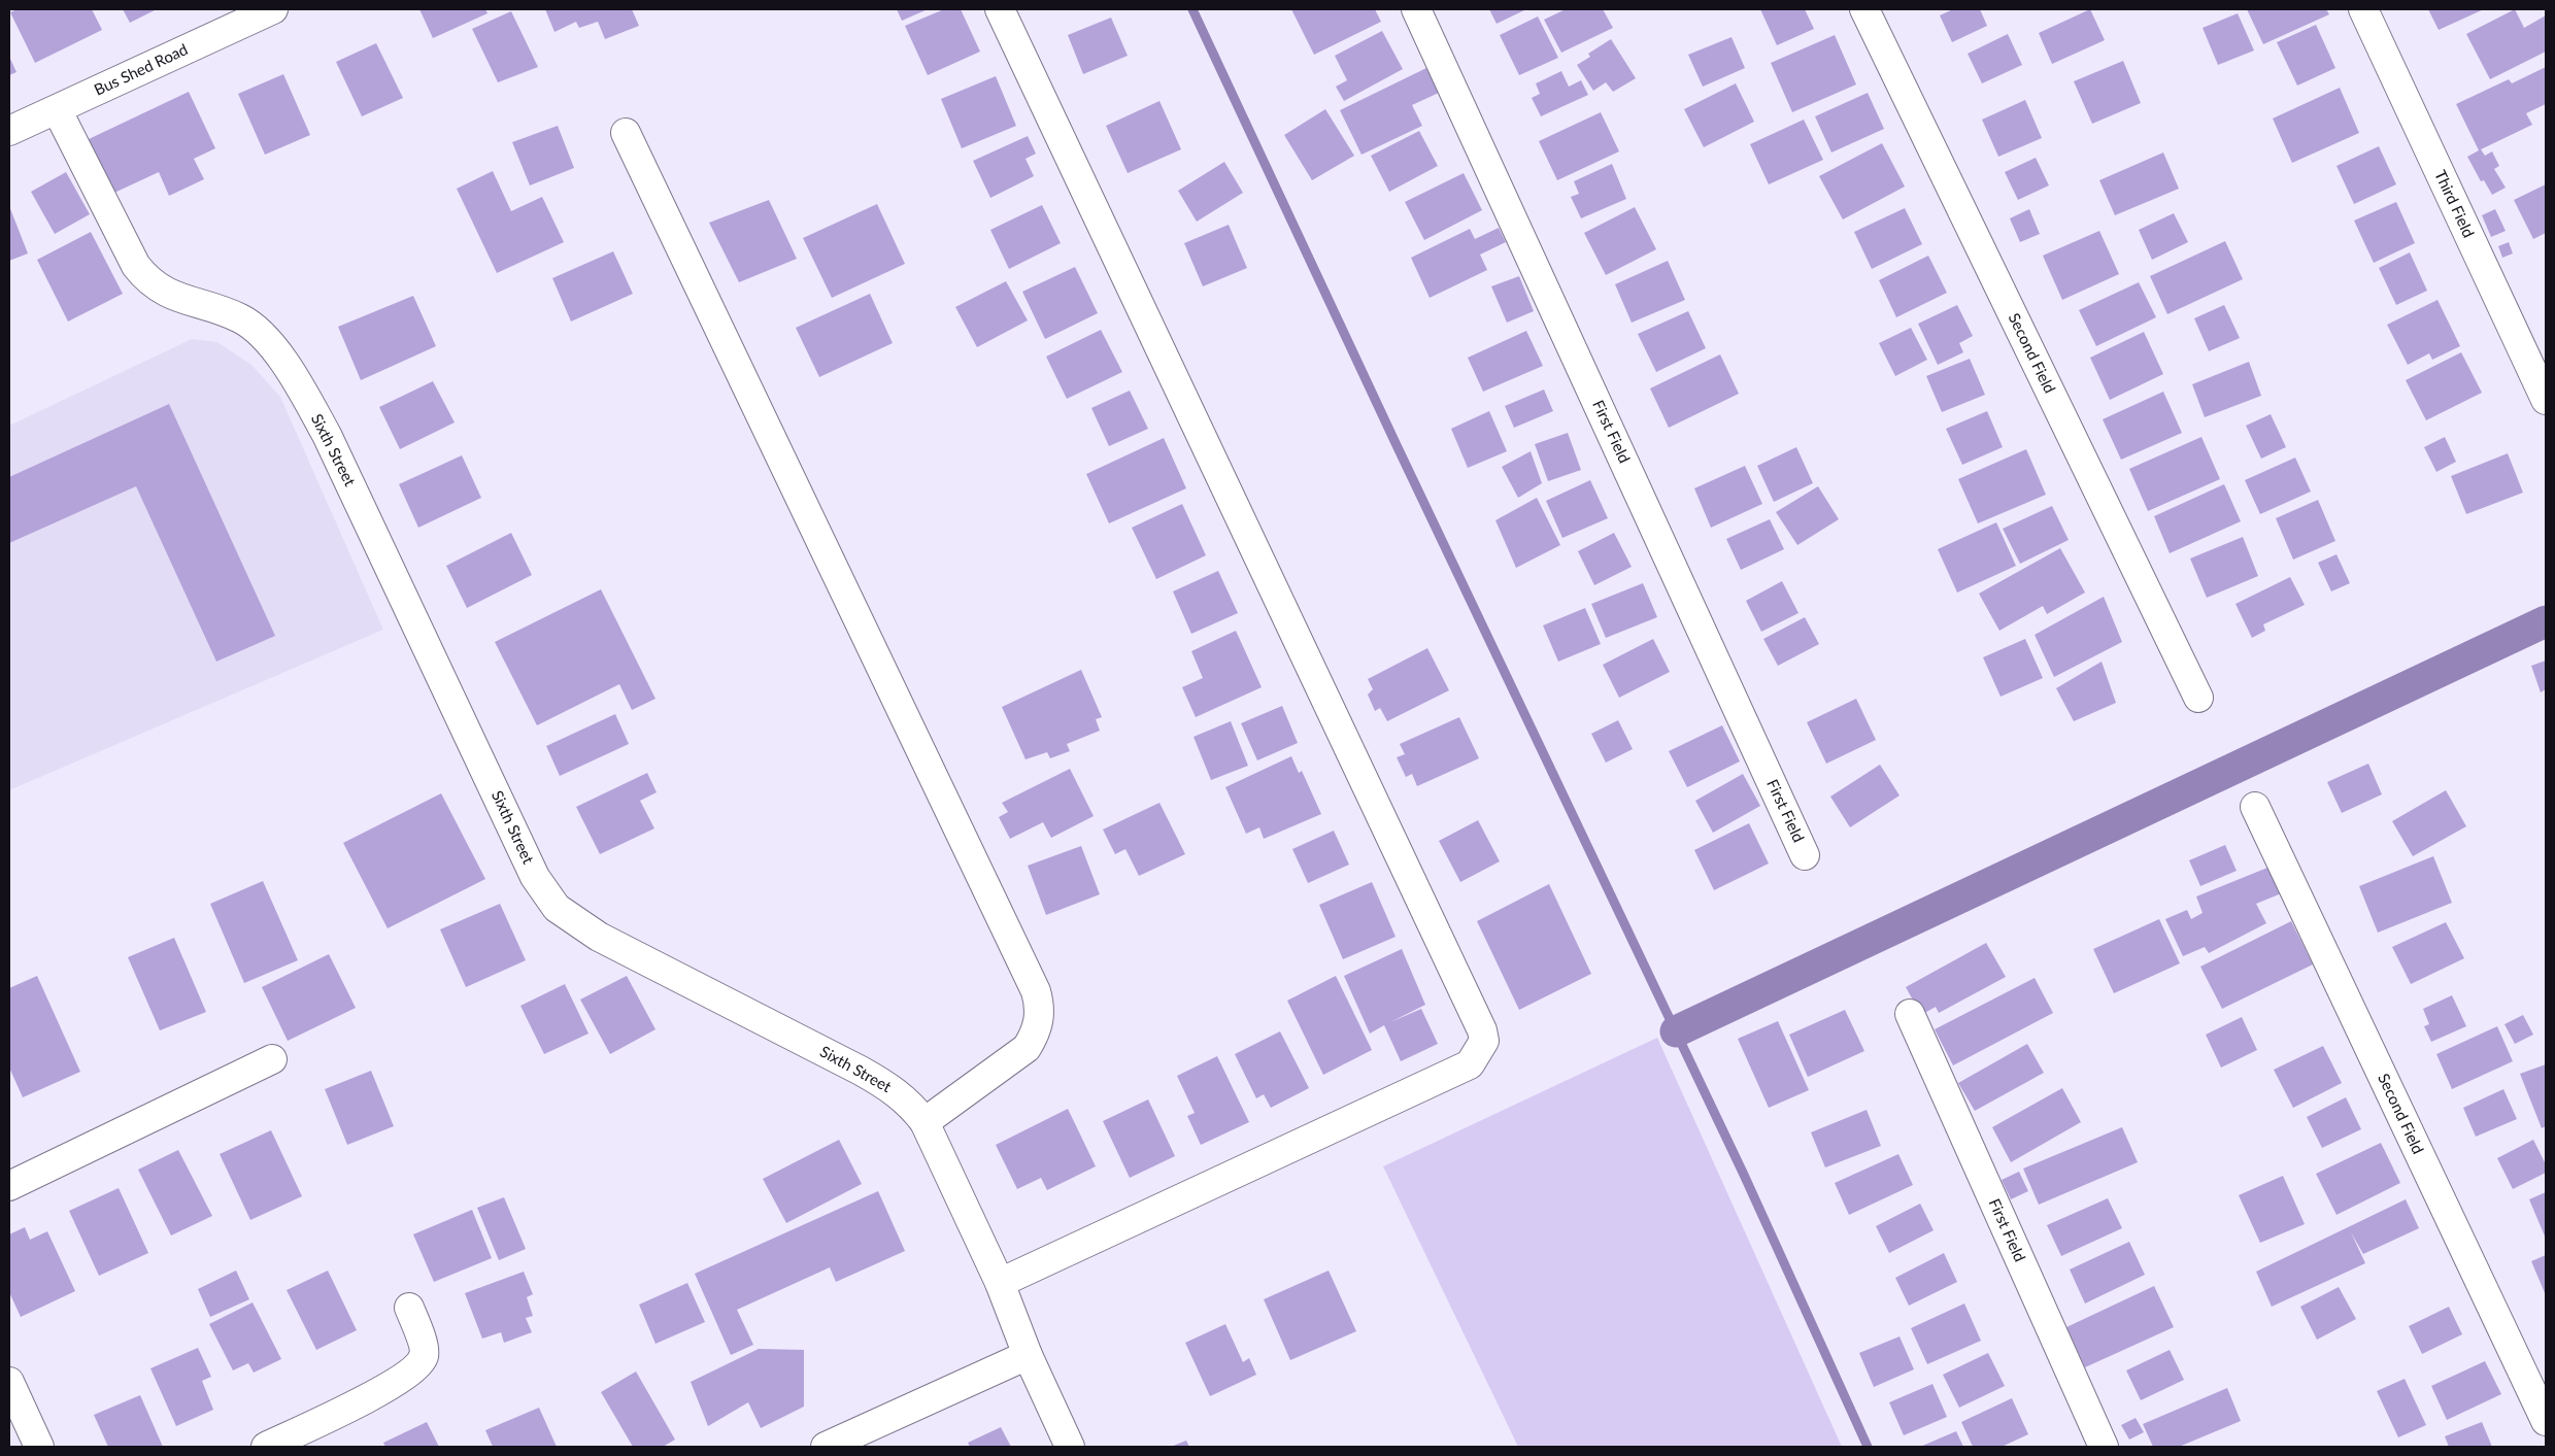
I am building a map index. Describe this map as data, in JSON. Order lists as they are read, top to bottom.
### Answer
{
  "streets": {
    "street": [
      "Bus Shed Road",
      "Third Field",
      "Second Field",
      "First Field",
      "Sixth Street"
    ]
  },
  "crossings": [
    ["Bus Shed Road", "Sixth Street"]
  ]
}
